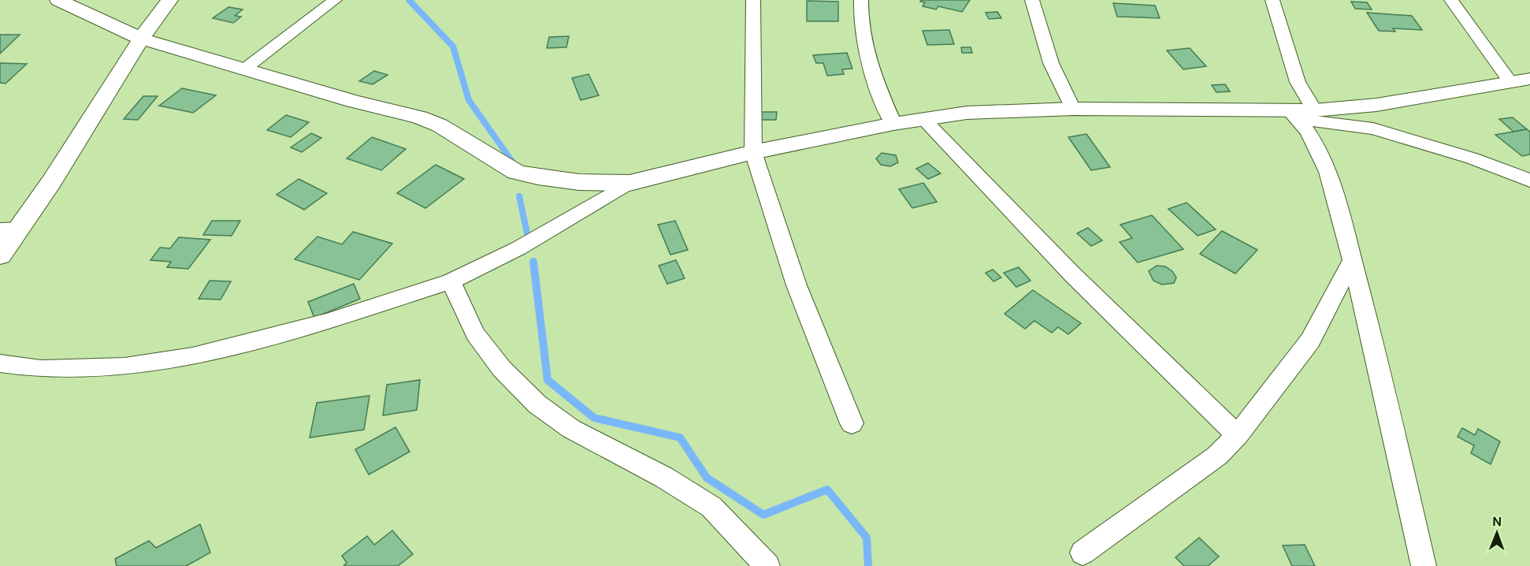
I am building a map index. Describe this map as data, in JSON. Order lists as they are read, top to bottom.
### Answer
{
  "north": "top"
}
